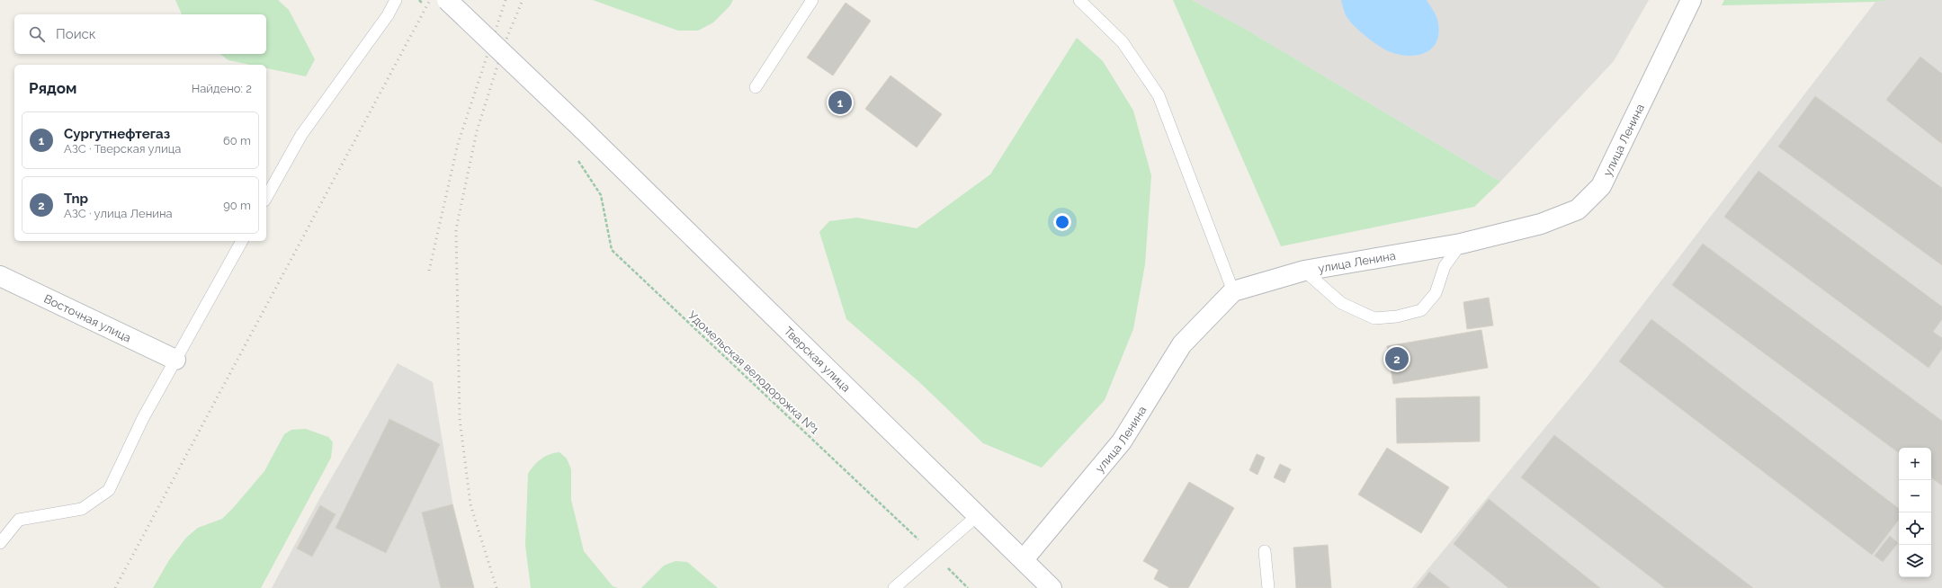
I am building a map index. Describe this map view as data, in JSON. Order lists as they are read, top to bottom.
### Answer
{
  "streets": {
    "street": ["улица Ленина", "Восточная улица", "Тверская улица"],
    "path": ["Удомельская велодорожка №1"]
  },
  "crossings": [
    ["улица Ленина", "Тверская улица"]
  ],
  "page": {
    "search": "Поиск",
    "heading": ["Рядом", "Найдено: 2"],
    "pins": ["1", "2"],
    "list": [
      {
        "mark": "1",
        "name": "Сургутнефтегаз",
        "note": "АЗС · Тверская улица",
        "value": "60 m"
      },
      {
        "mark": "2",
        "name": "Tnp",
        "note": "АЗС · улица Ленина",
        "value": "90 m"
      }
    ],
    "map_buttons": ["+", "−"]
  }
}
